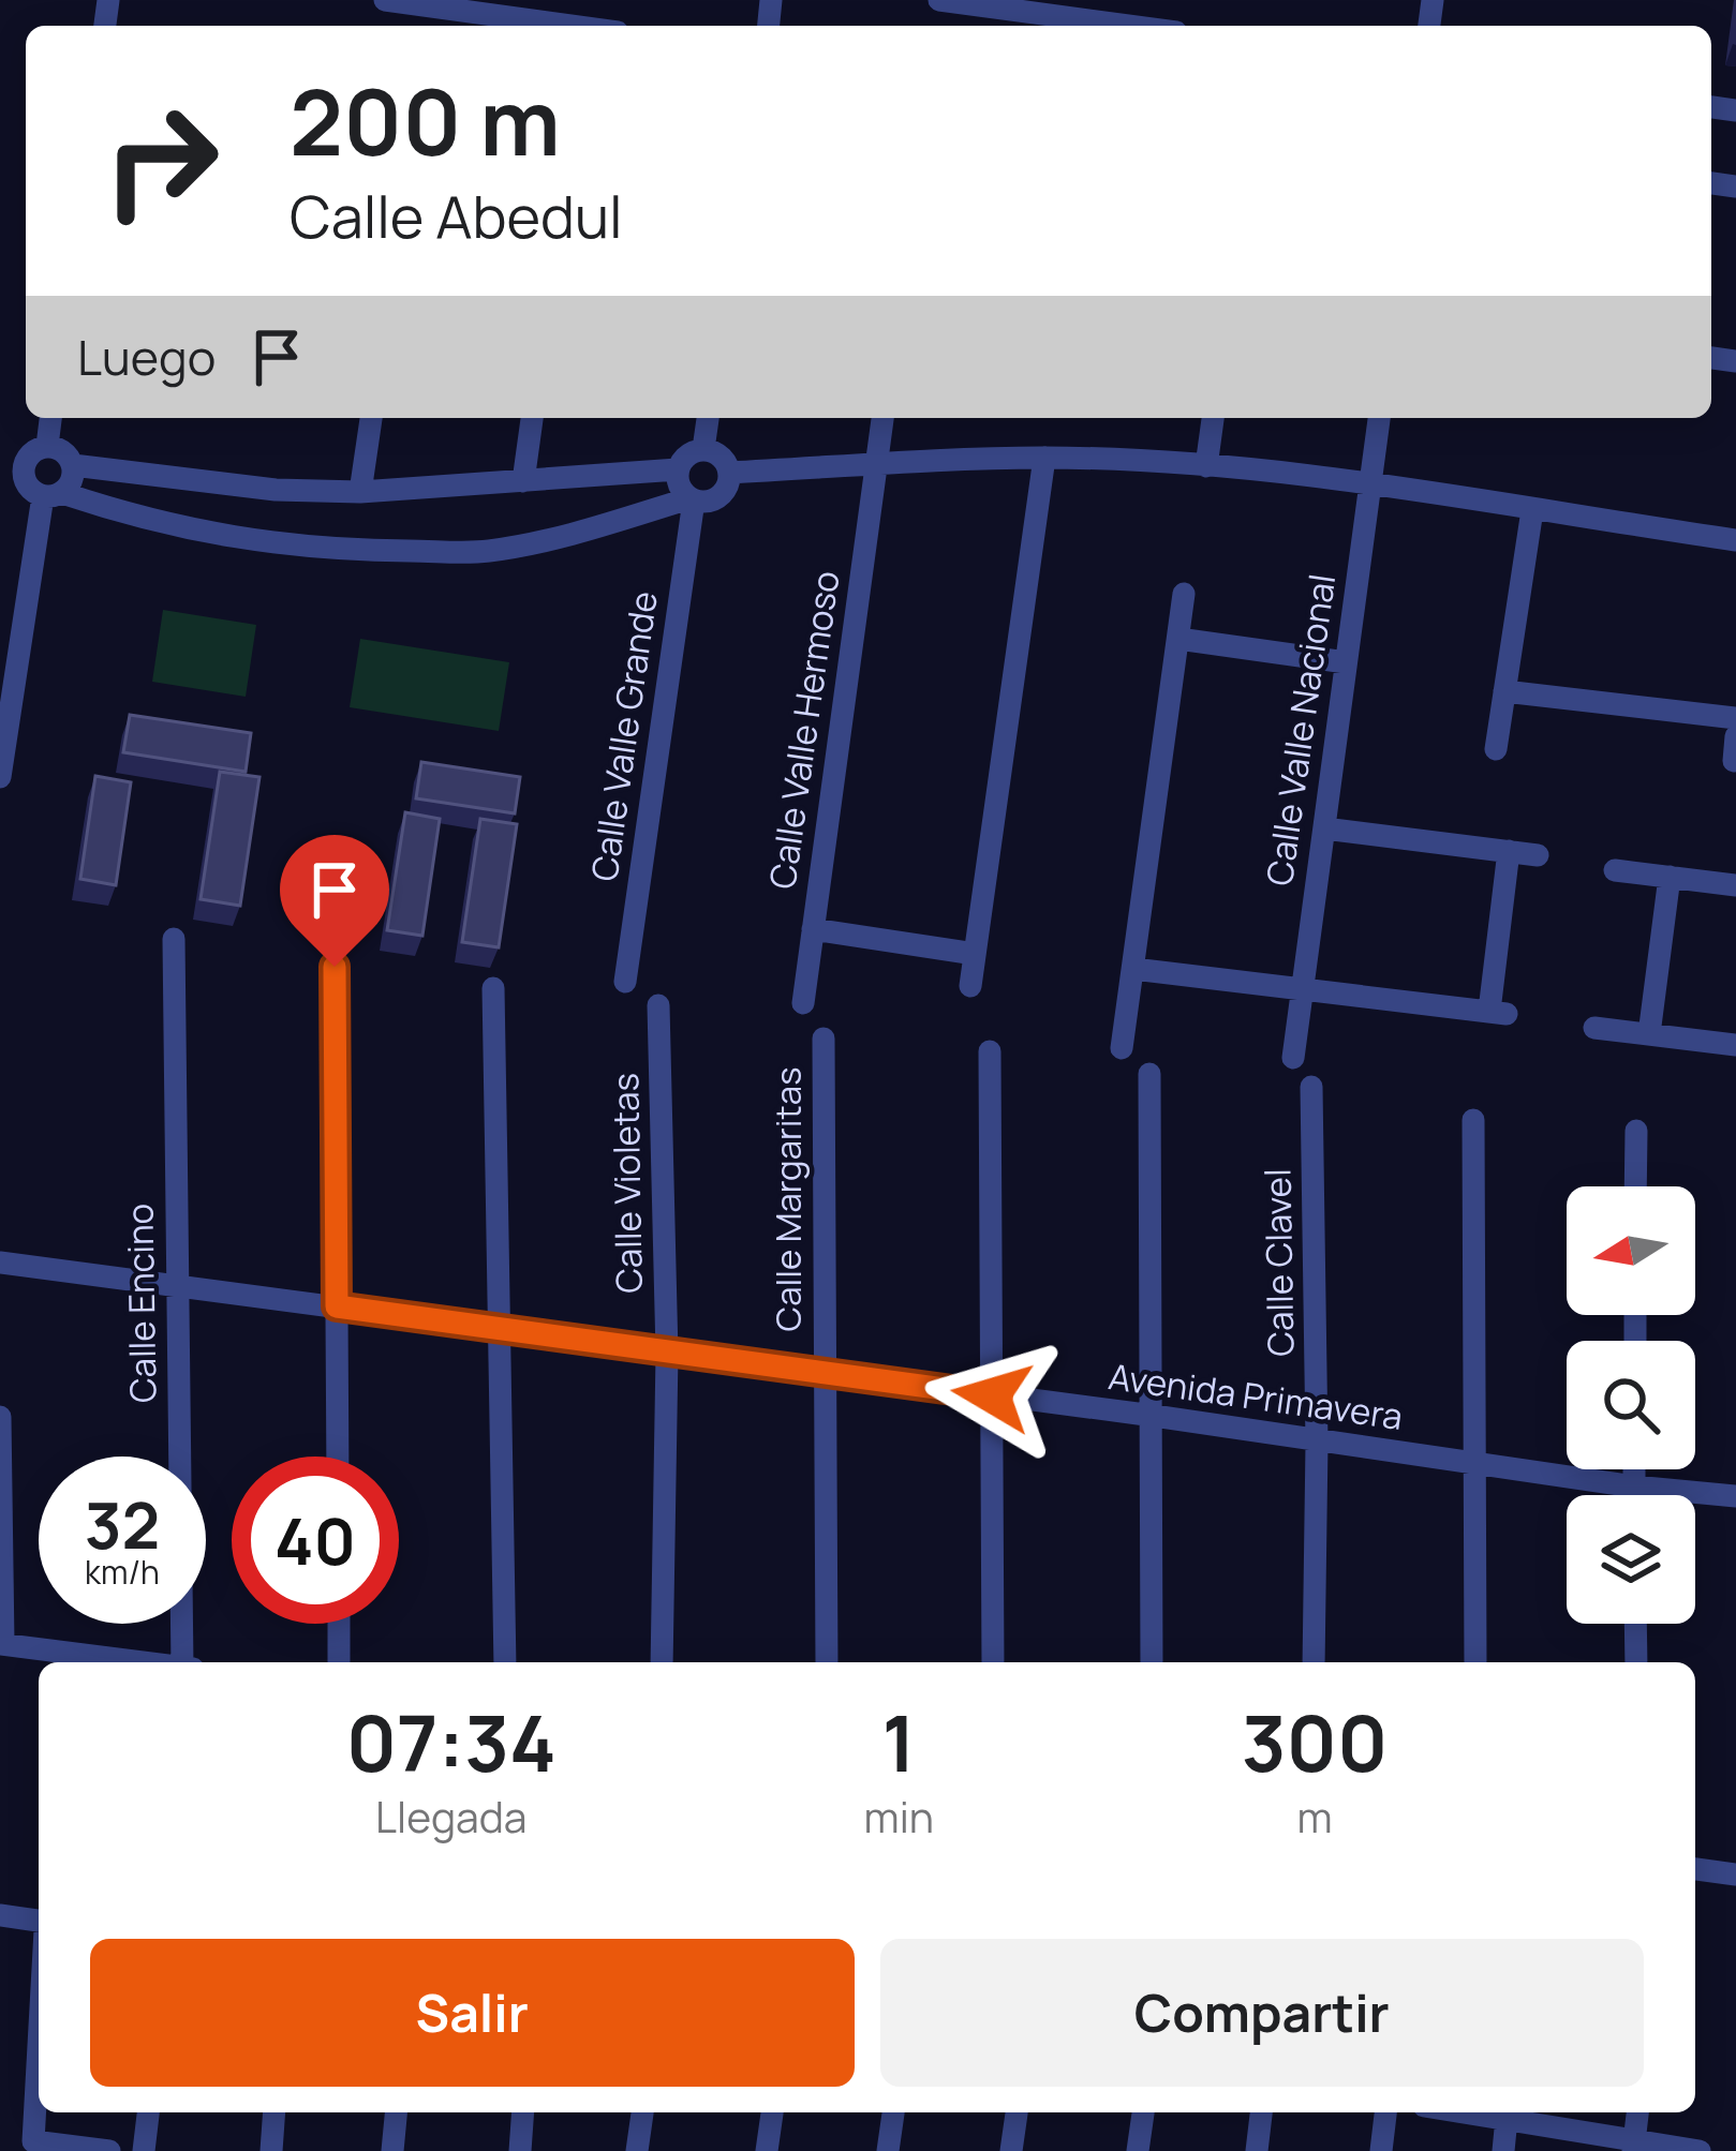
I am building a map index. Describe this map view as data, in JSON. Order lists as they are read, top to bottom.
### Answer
{
  "streets": {
    "street": [
      "Calle Valle Hermoso",
      "Calle Valle Nacional",
      "Calle Valle Grande",
      "Calle Violetas",
      "Calle Margaritas",
      "Calle Clavel",
      "Calle Encino",
      "Avenida Primavera"
    ]
  },
  "crossings": [
    ["Calle Violetas", "Avenida Primavera"],
    ["Calle Margaritas", "Avenida Primavera"],
    ["Calle Clavel", "Avenida Primavera"],
    ["Calle Encino", "Avenida Primavera"]
  ],
  "north": "left",
  "page": {
    "turn": ["200 m", "Calle Abedul"],
    "then": "Luego",
    "speed": "32 km/h",
    "limit": "40",
    "eta": [
      "07:34",
      "Llegada",
      "1",
      "min",
      "300",
      "m"
    ],
    "buttons": ["Salir", "Compartir"]
  }
}
